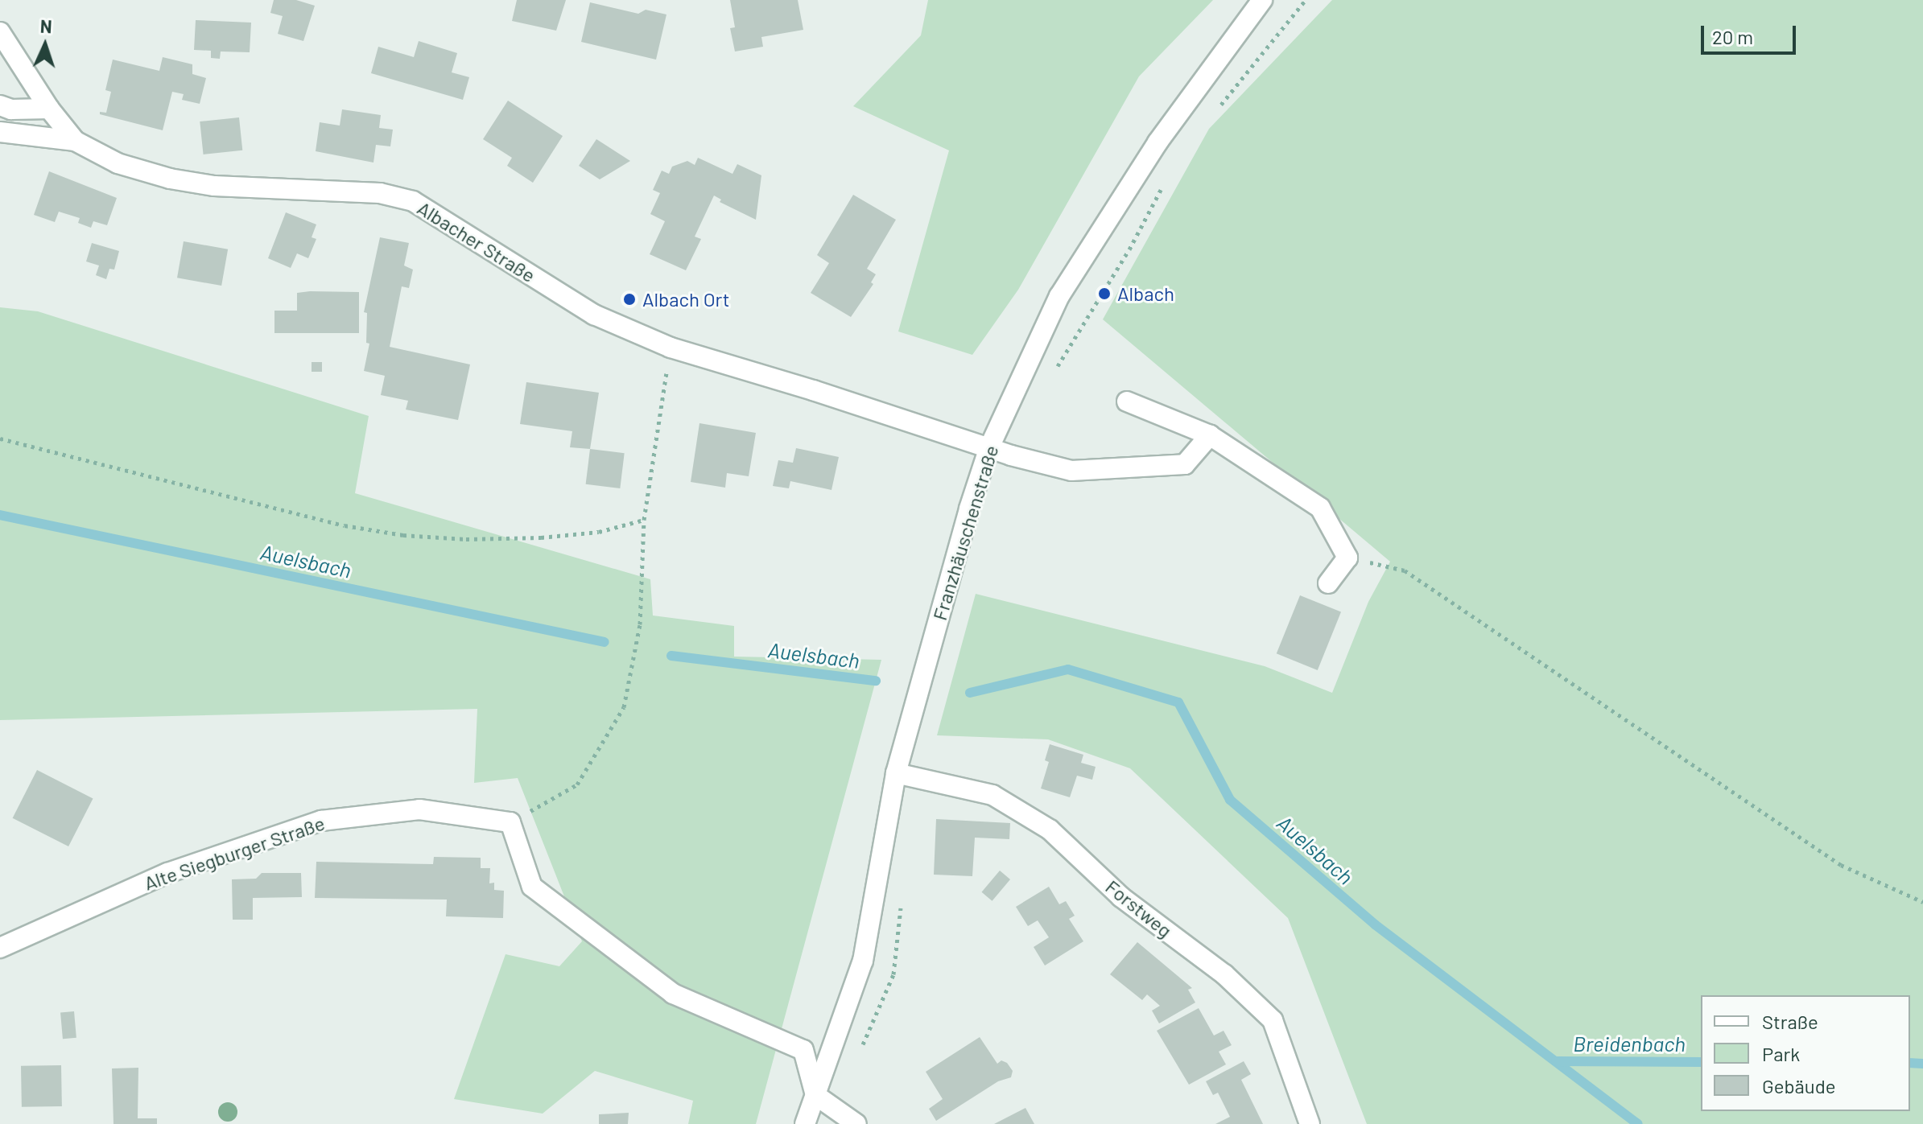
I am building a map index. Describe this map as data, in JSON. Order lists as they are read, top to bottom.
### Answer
{
  "streets": {
    "street": [
      "Albacher Straße",
      "Franzhäuschenstraße",
      "Alte Siegburger Straße",
      "Forstweg"
    ]
  },
  "crossings": [
    ["Albacher Straße", "Franzhäuschenstraße"],
    ["Franzhäuschenstraße", "Forstweg"]
  ],
  "water": ["Auelsbach", "Breidenbach"],
  "places": ["Albach", "Albach Ort"],
  "legend": ["Straße", "Park", "Gebäude"],
  "scale_bar": "20 m",
  "north": "top"
}
